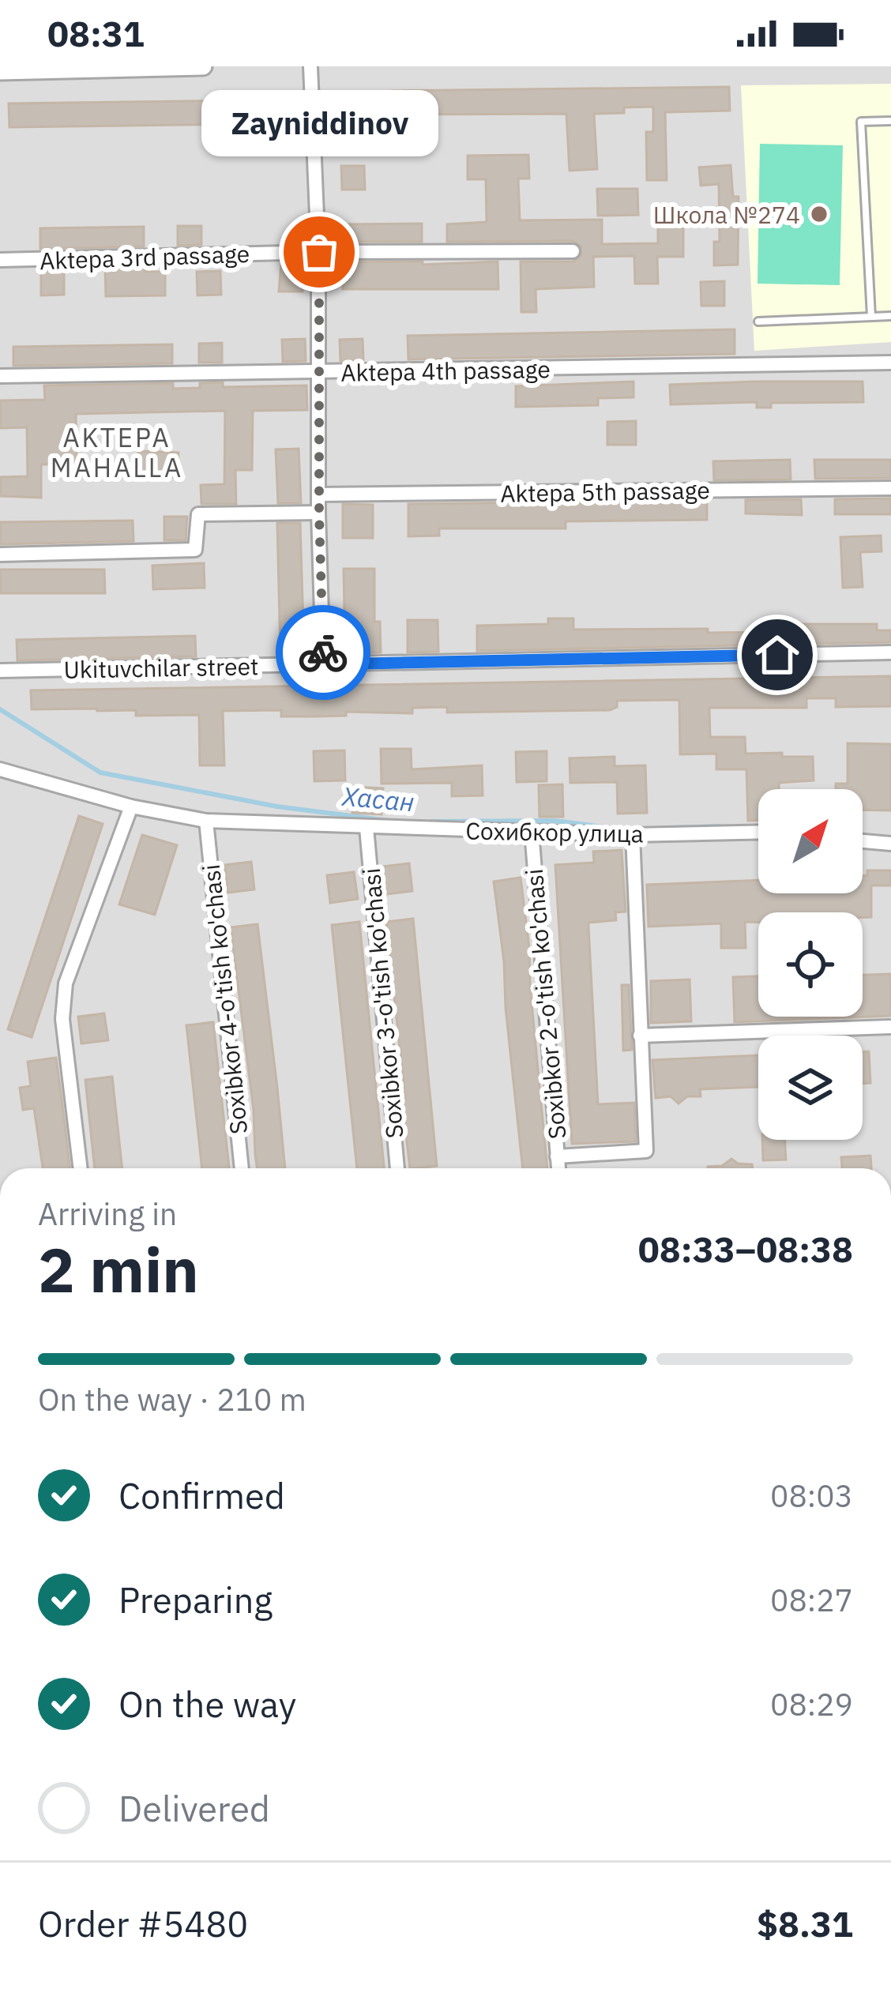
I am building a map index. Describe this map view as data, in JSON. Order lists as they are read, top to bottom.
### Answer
{
  "streets": {
    "street": [
      "Aktepa 3rd passage",
      "Aktepa 4th passage",
      "Aktepa 5th passage",
      "Ukituvchilar street",
      "Сохибкор улица",
      "Soxibkor 4-o'tish ko'chasi",
      "Soxibkor 3-o'tish ko'chasi",
      "Soxibkor 2-o'tish ko'chasi"
    ]
  },
  "crossings": [
    ["Сохибкор улица", "Soxibkor 4-o'tish ko'chasi"],
    ["Сохибкор улица", "Soxibkor 3-o'tish ko'chasi"],
    ["Сохибкор улица", "Soxibkor 2-o'tish ko'chasi"]
  ],
  "districts": ["AKTEPA MAHALLA"],
  "water": ["Хасан"],
  "places": ["Школа №274", "Zayniddinov"],
  "north": "top right",
  "page": {
    "status": "08:31",
    "bubble": "Zayniddinov",
    "heading": ["2 min", "Arriving in", "08:33–08:38"],
    "panel": ["Order #5480", "$8.31"],
    "bar": "On the way · 210 m",
    "list": [
      ["Confirmed", "08:03"],
      ["Preparing", "08:27"],
      ["On the way", "08:29"],
      "Delivered"
    ]
  }
}
